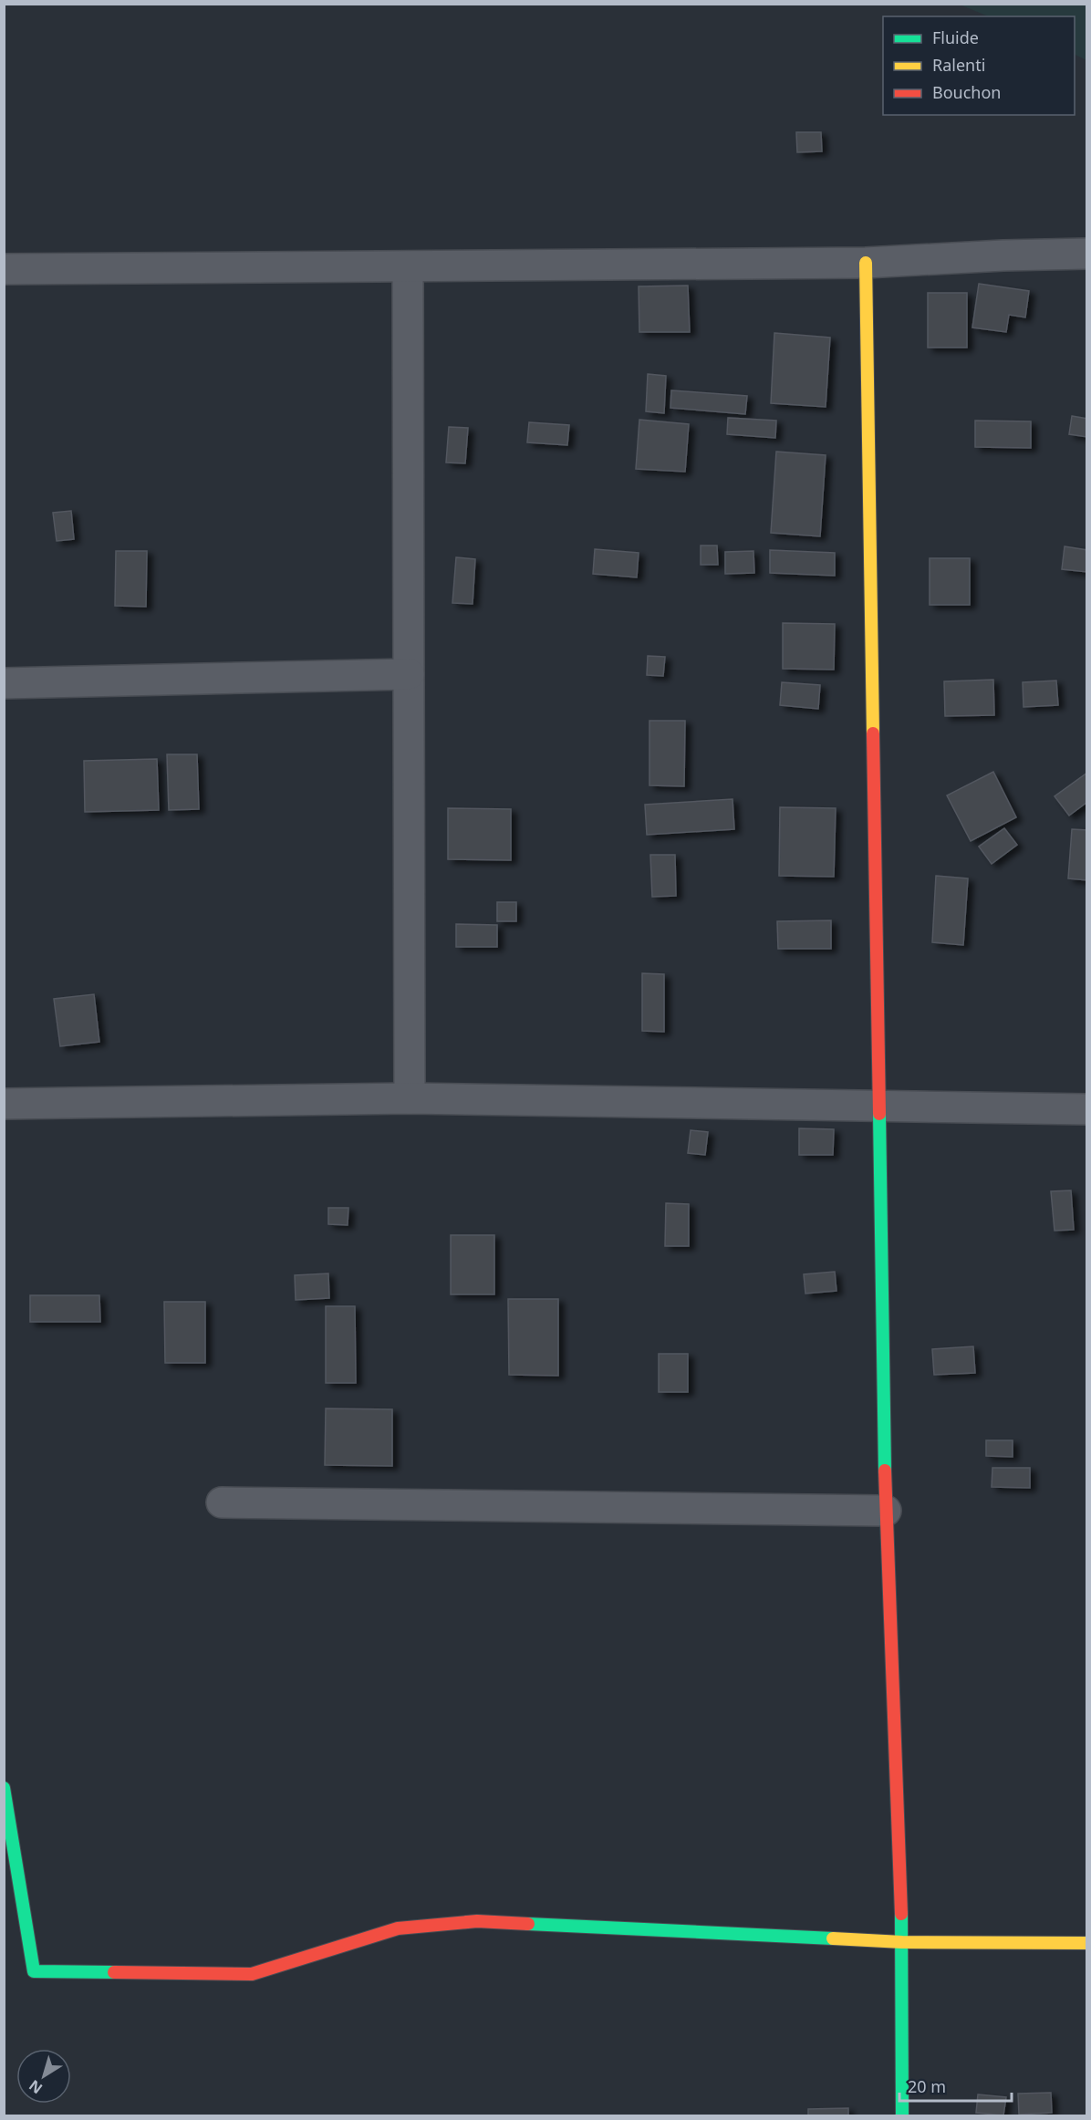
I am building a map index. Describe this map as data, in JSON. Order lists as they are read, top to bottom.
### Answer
{
  "legend": ["Fluide", "Ralenti", "Bouchon"],
  "scale_bar": "20 m",
  "north": "bottom left"
}
